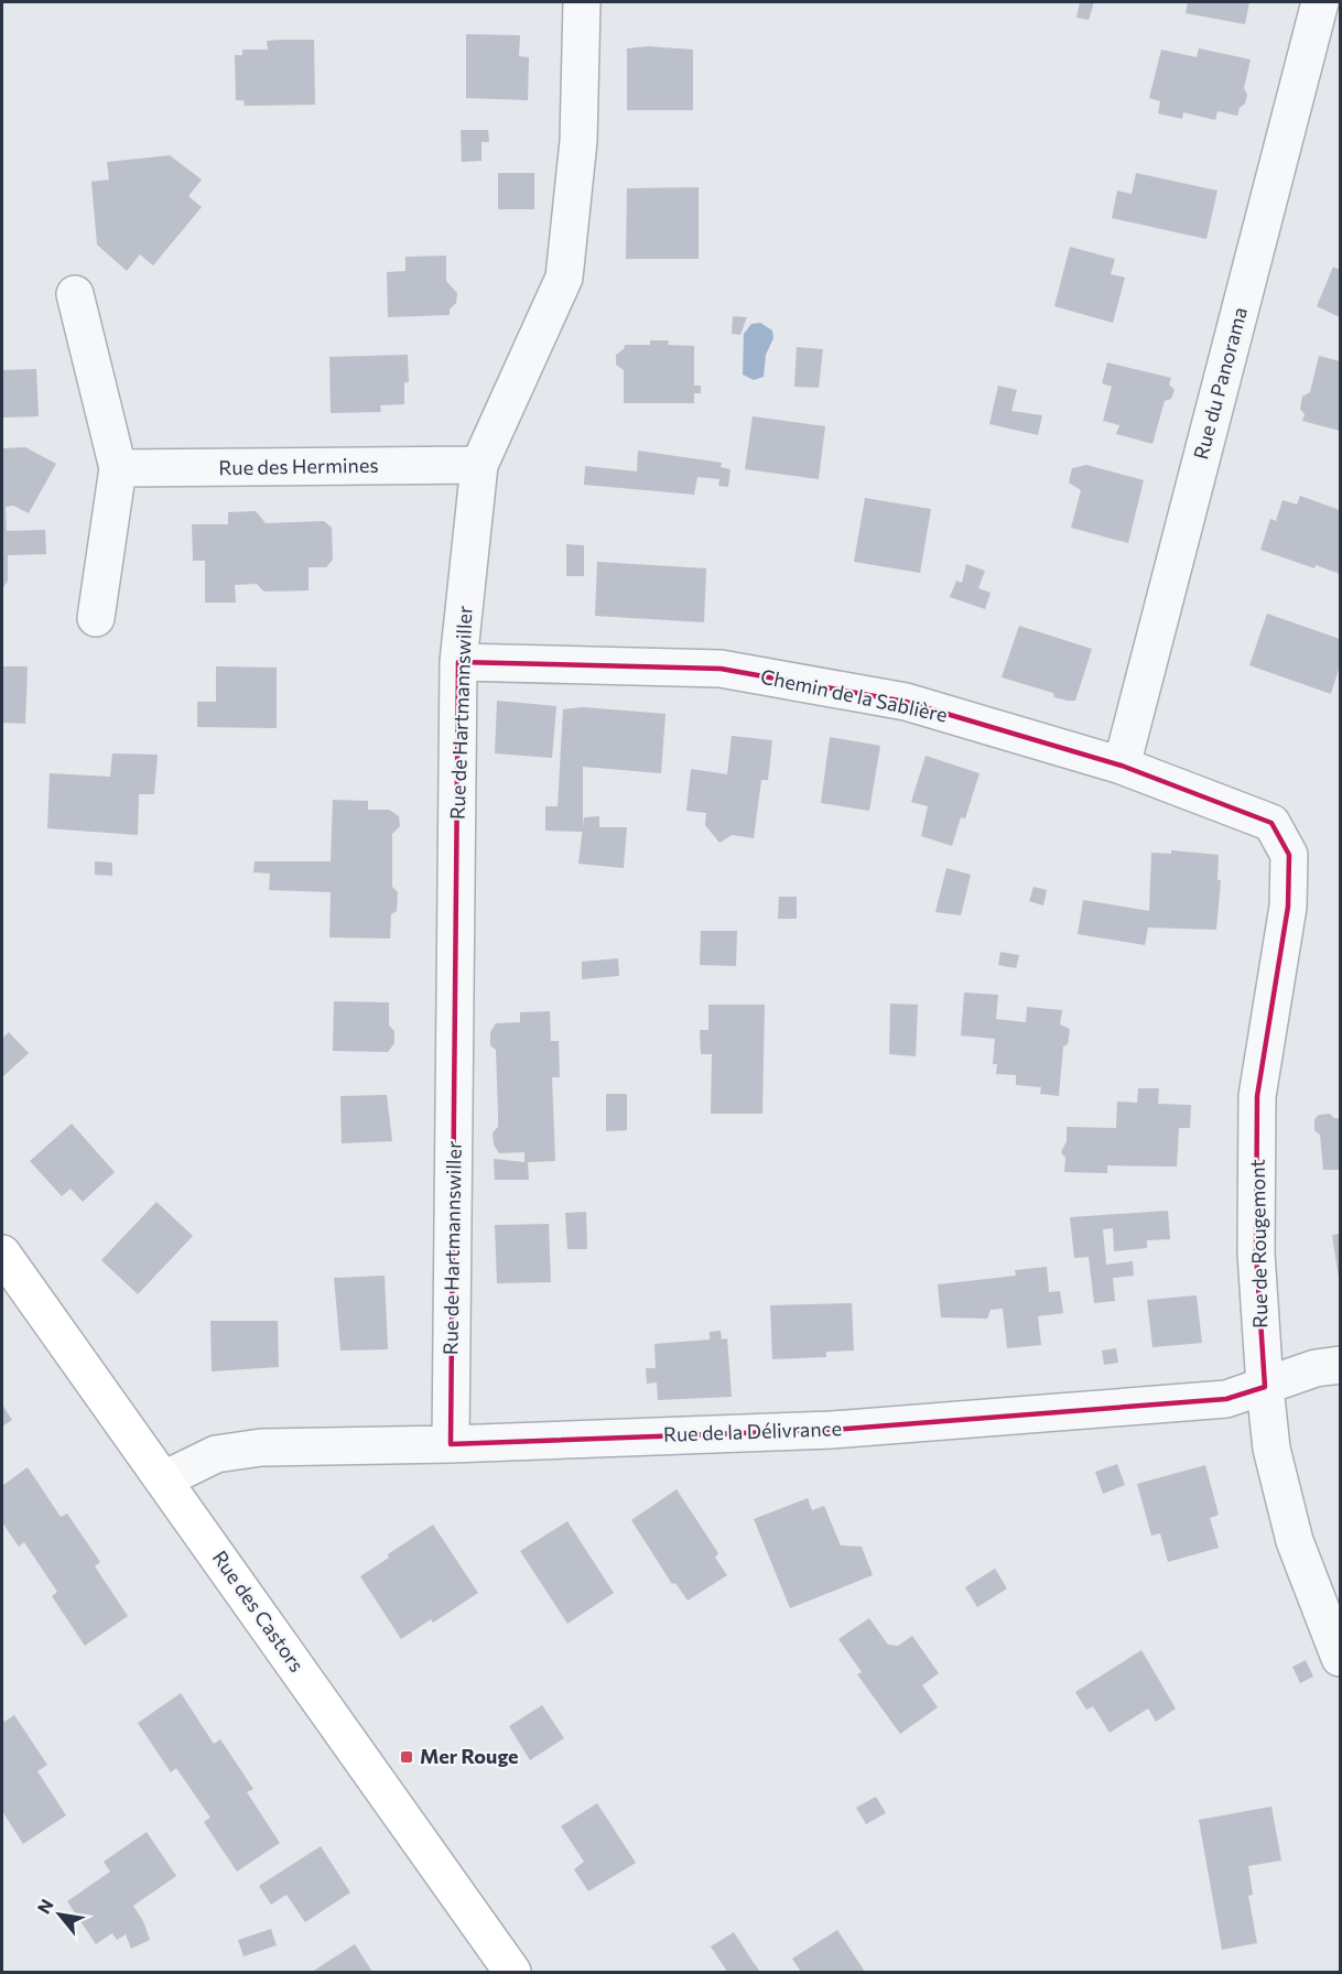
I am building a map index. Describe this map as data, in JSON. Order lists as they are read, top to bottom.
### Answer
{
  "streets": {
    "street": [
      "Rue du Panorama",
      "Rue des Hermines",
      "Chemin de la Sablière",
      "Rue de Hartmannswiller",
      "Rue de Rougemont",
      "Rue de la Délivrance",
      "Rue des Castors"
    ]
  },
  "crossings": [
    ["Rue du Panorama", "Chemin de la Sablière"],
    ["Rue des Hermines", "Rue de Hartmannswiller"],
    ["Chemin de la Sablière", "Rue de Hartmannswiller"],
    ["Chemin de la Sablière", "Rue de Rougemont"],
    ["Rue de Hartmannswiller", "Rue de la Délivrance"],
    ["Rue de Rougemont", "Rue de la Délivrance"],
    ["Rue de la Délivrance", "Rue des Castors"]
  ],
  "places": {
    "transit": ["Mer Rouge"]
  },
  "north": "top left"
}
